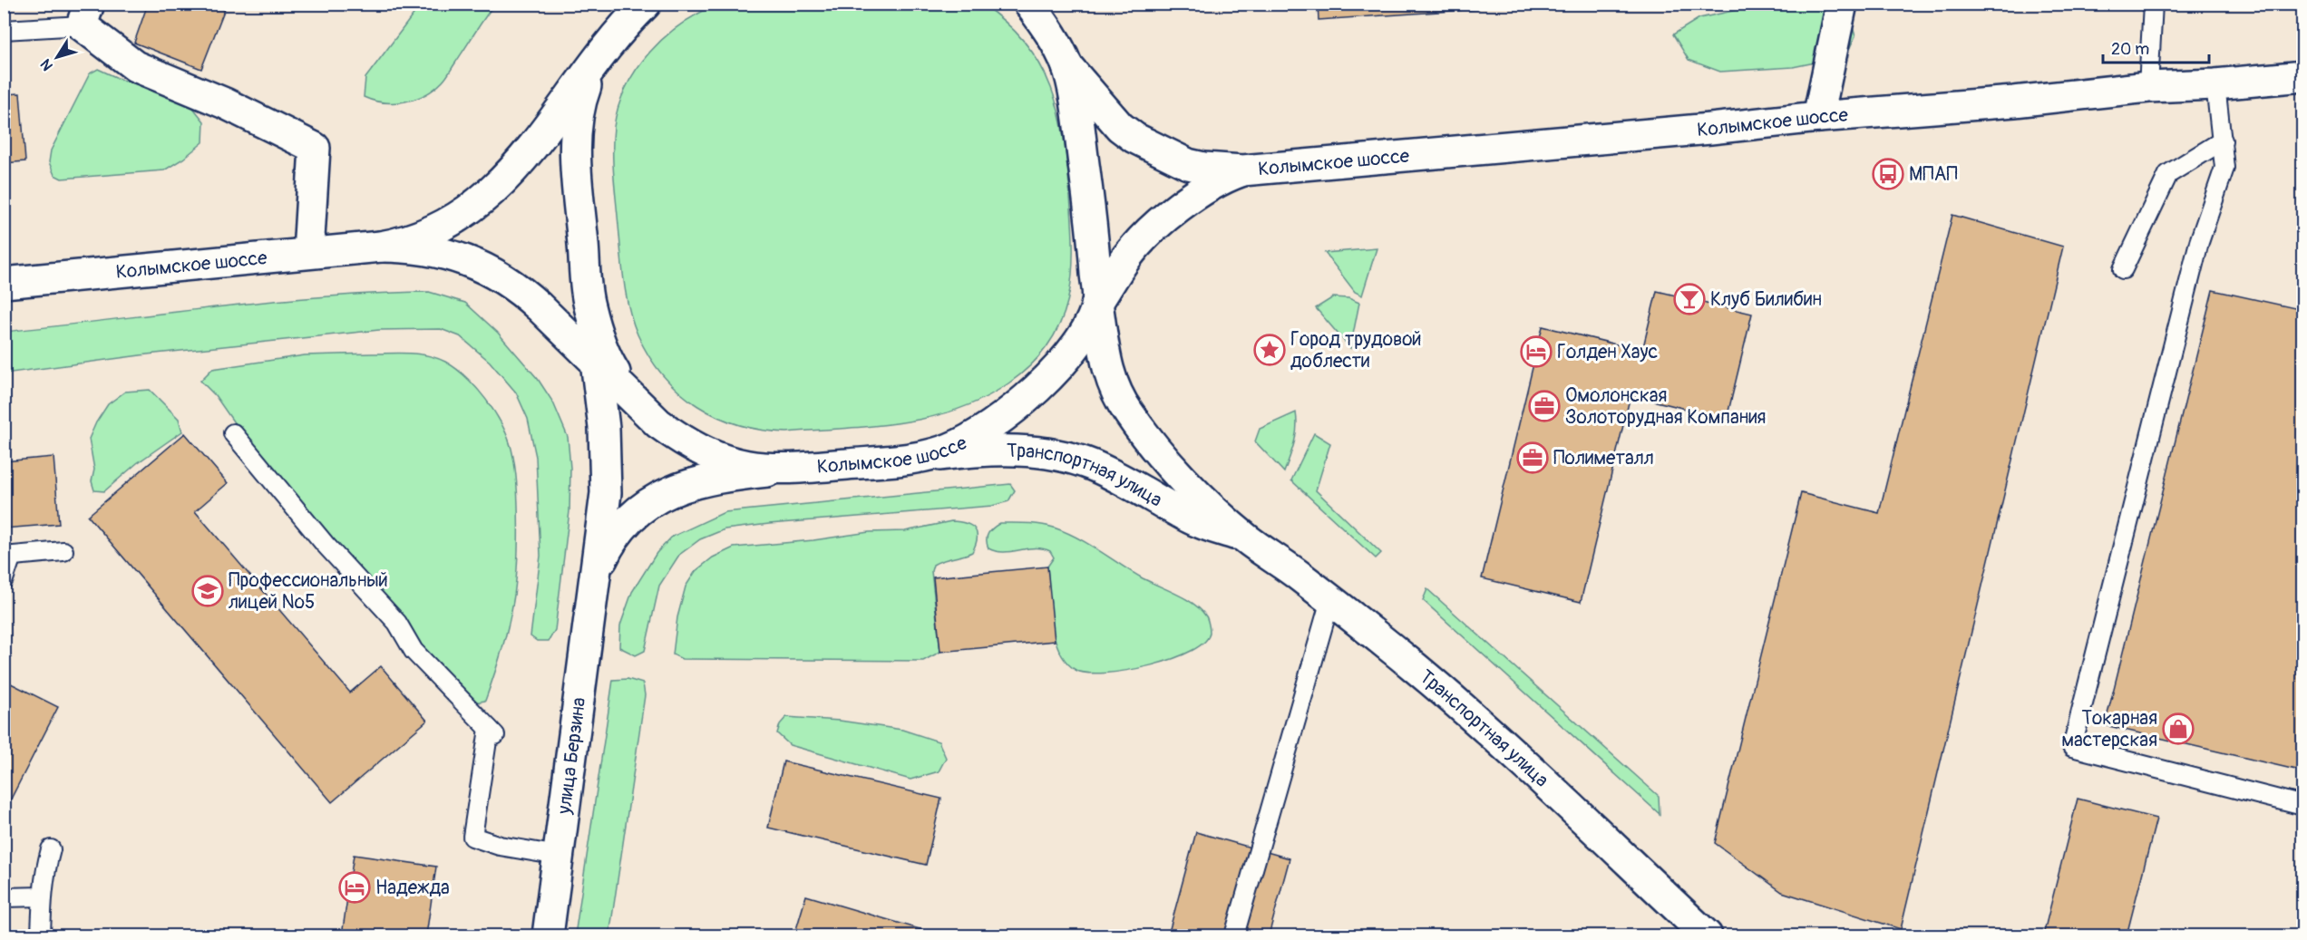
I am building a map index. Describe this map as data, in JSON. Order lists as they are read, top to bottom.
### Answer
{
  "streets": {
    "main road": ["Колымское шоссе", "Транспортная улица", "улица Берзина"]
  },
  "crossings": [
    ["Колымское шоссе", "Транспортная улица"],
    ["Колымское шоссе", "улица Берзина"]
  ],
  "places": {
    "bus stop": ["МПАП"],
    "bar": ["Клуб Билибин"],
    "place": ["Город трудовой доблести"],
    "hotel": ["Голден Хаус", "Надежда"],
    "office": ["Омолонская Золоторудная Компания", "Полиметалл"],
    "school or university": ["Профессиональный лицей №5"],
    "shop": ["Токарная мастерская"]
  },
  "scale_bar": "20 m",
  "north": "bottom left"
}
